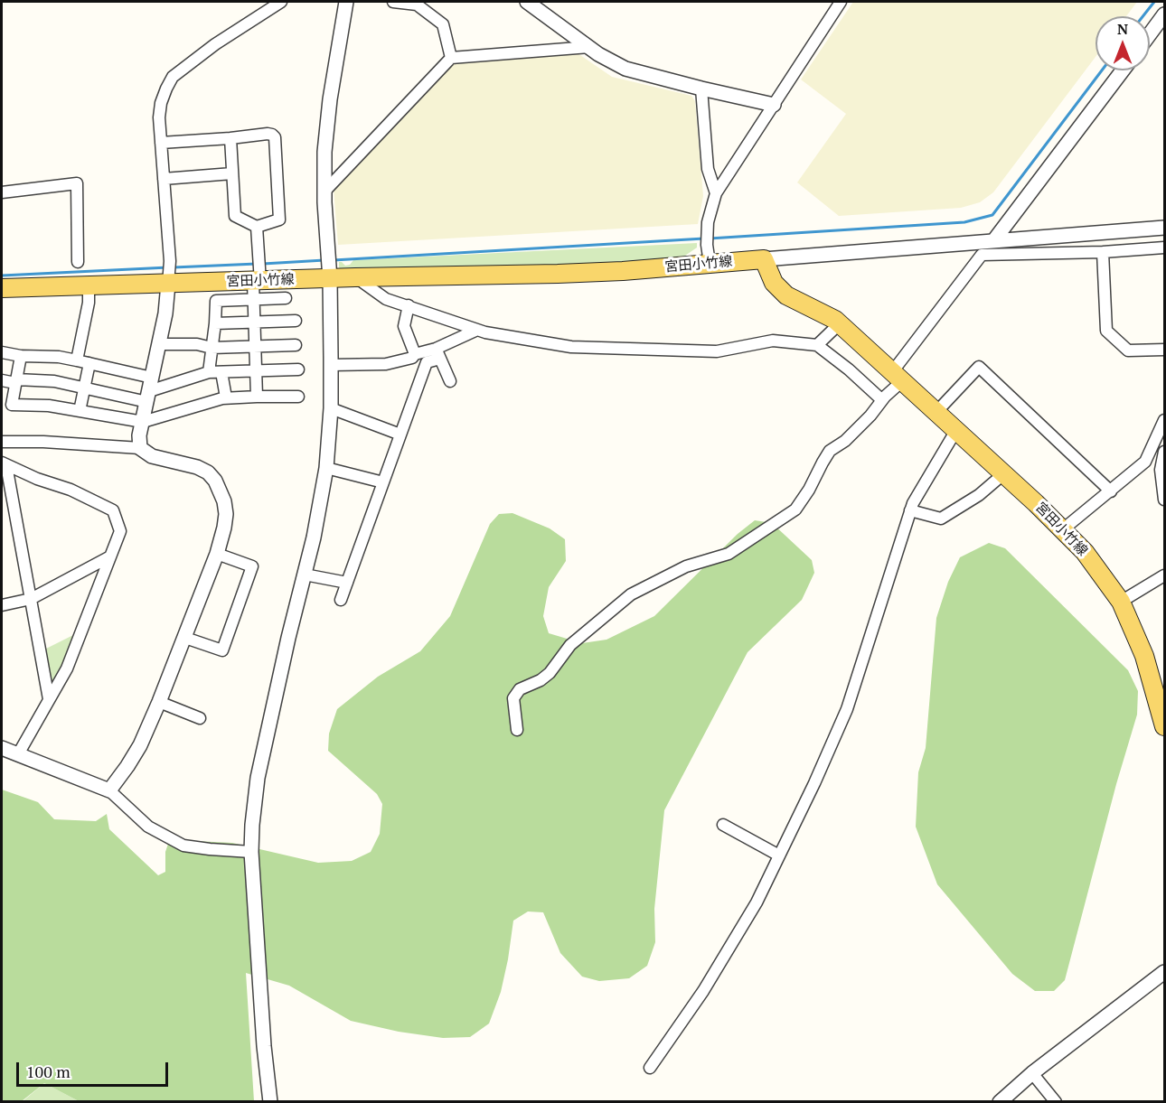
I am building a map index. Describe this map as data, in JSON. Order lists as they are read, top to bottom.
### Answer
{
  "streets": {
    "main road": ["宮田小竹線"]
  },
  "scale_bar": "100 m",
  "north": "top"
}
